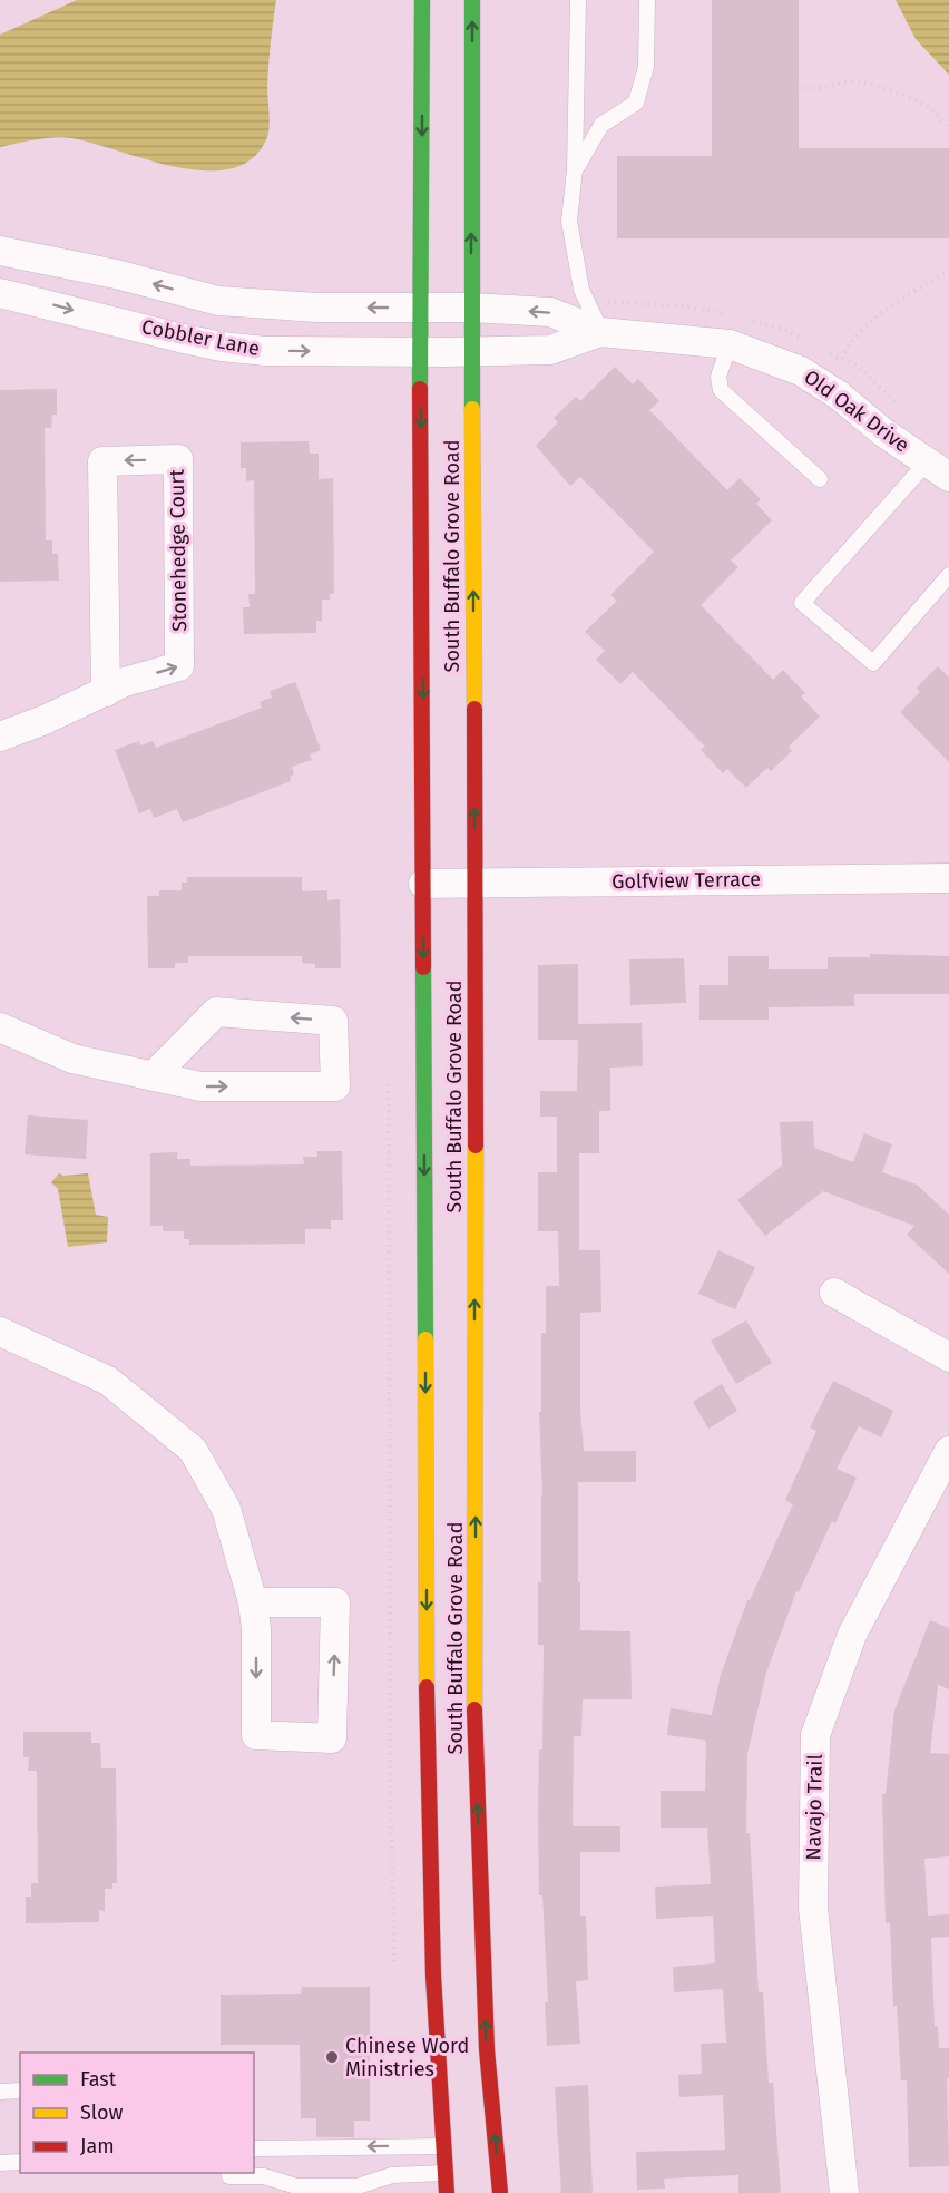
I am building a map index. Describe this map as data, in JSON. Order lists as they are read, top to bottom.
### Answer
{
  "streets": {
    "main road": ["South Buffalo Grove Road"],
    "street": [
      "Cobbler Lane",
      "Old Oak Drive",
      "Stonehedge Court",
      "Golfview Terrace",
      "Navajo Trail"
    ]
  },
  "crossings": [
    ["Cobbler Lane", "Old Oak Drive"],
    ["Cobbler Lane", "South Buffalo Grove Road"],
    ["Old Oak Drive", "South Buffalo Grove Road"],
    ["South Buffalo Grove Road", "Golfview Terrace"]
  ],
  "places": ["Chinese Word Ministries"],
  "legend": ["Fast", "Slow", "Jam"]
}
